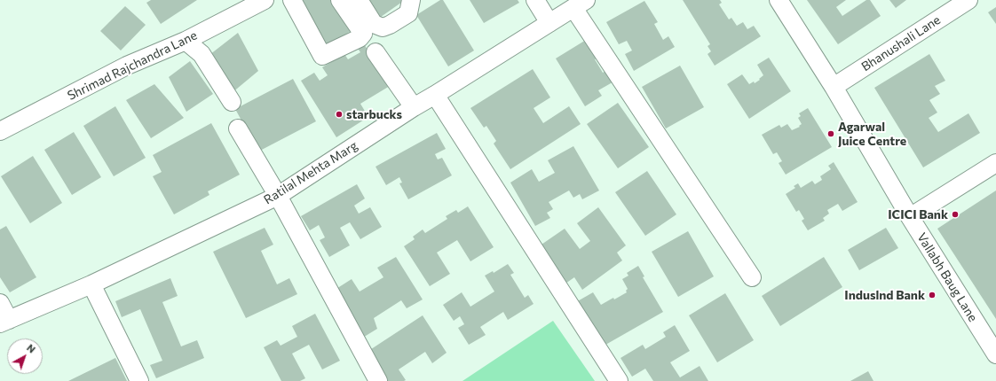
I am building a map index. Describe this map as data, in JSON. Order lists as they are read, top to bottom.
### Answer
{
  "streets": {
    "street": [
      "Bhanushali Lane",
      "Shrimad Rajchandra Lane",
      "Ratilal Mehta Marg",
      "Vallabh Baug Lane"
    ]
  },
  "crossings": [
    ["Bhanushali Lane", "Vallabh Baug Lane"]
  ],
  "places": [
    "starbucks",
    "Agarwal Juice Centre",
    "ICICI Bank",
    "Induslnd Bank"
  ],
  "north": "top right"
}
